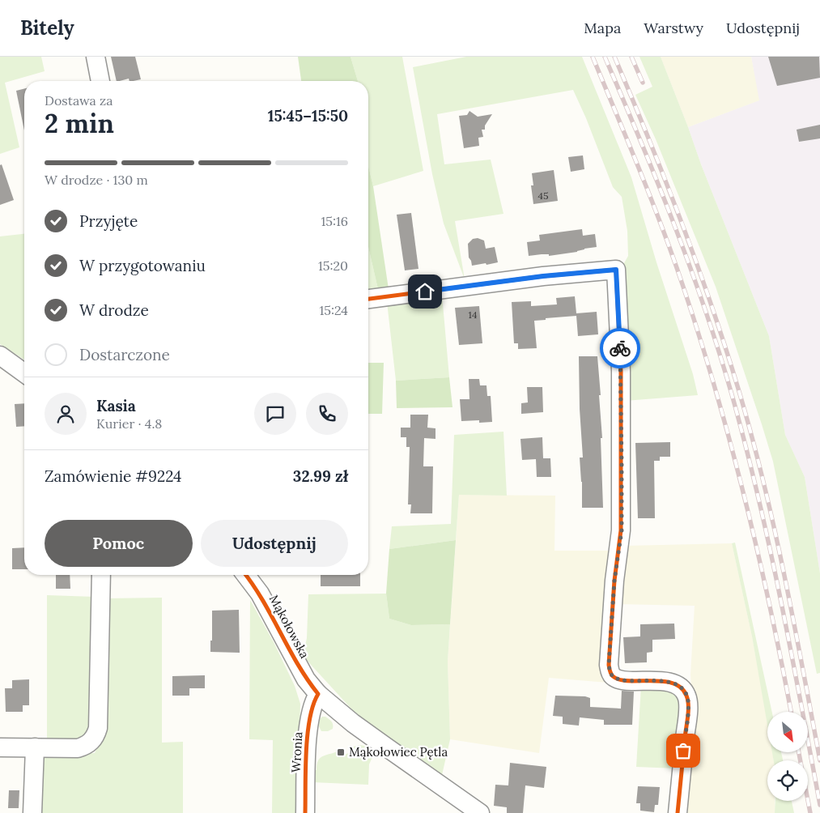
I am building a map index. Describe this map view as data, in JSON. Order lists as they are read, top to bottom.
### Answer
{
  "streets": {
    "street": ["Mąkołowska", "Wronia"]
  },
  "crossings": [
    ["Mąkołowska", "Wronia"]
  ],
  "places": {
    "transit": ["Mąkołowiec Pętla"]
  },
  "house_numbers": ["45", "14"],
  "north": "bottom right",
  "page": {
    "header": "Bitely",
    "nav": ["Mapa", "Warstwy", "Udostępnij"],
    "heading": ["2 min", "Dostawa za", "15:45–15:50"],
    "panel": [
      "Kasia",
      "Kurier · 4.8",
      "Zamówienie #9224",
      "32.99 zł"
    ],
    "bar": "W drodze · 130 m",
    "list": [
      ["Przyjęte", "15:16"],
      ["W przygotowaniu", "15:20"],
      ["W drodze", "15:24"],
      "Dostarczone"
    ],
    "buttons": ["Pomoc", "Udostępnij"]
  }
}
